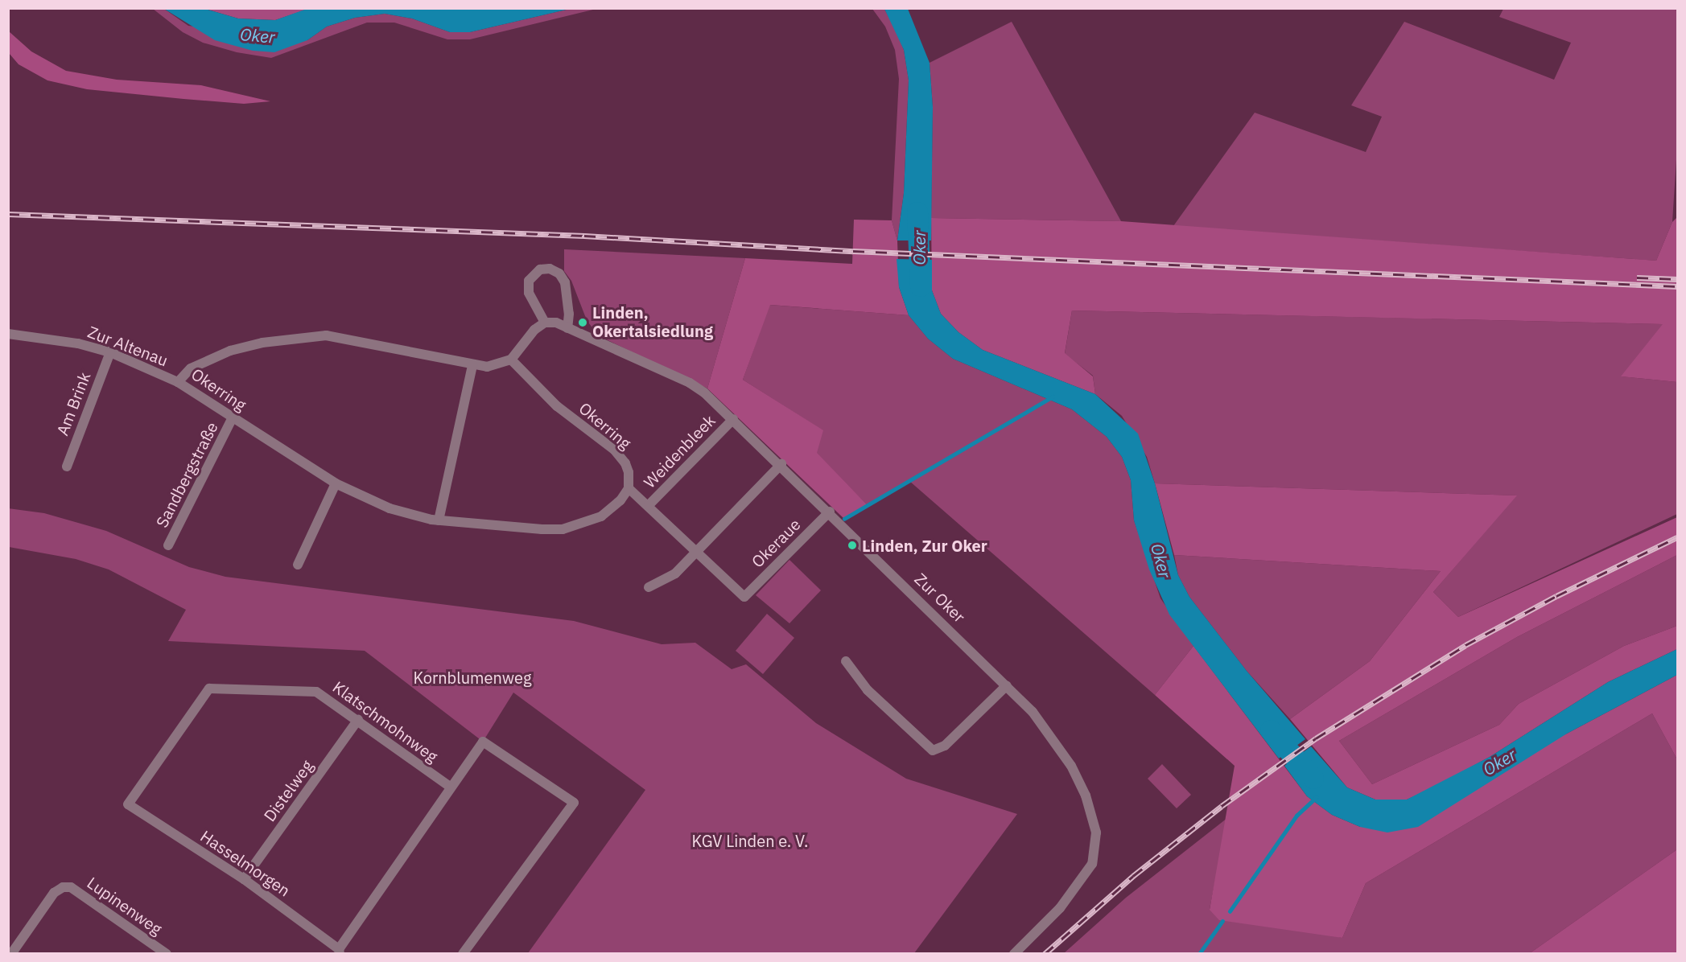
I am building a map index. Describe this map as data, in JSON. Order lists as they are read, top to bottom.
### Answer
{
  "streets": {
    "street": [
      "Zur Altenau",
      "Okerring",
      "Am Brink",
      "Weidenbleek",
      "Sandbergstraße",
      "Okeraue",
      "Zur Oker",
      "Klatschmohnweg",
      "Distelweg",
      "Hasselmorgen",
      "Lupinenweg"
    ]
  },
  "crossings": [
    ["Zur Altenau", "Okerring"],
    ["Zur Altenau", "Am Brink"],
    ["Okerring", "Sandbergstraße"],
    ["Weidenbleek", "Zur Oker"],
    ["Okeraue", "Zur Oker"],
    ["Klatschmohnweg", "Distelweg"],
    ["Klatschmohnweg", "Hasselmorgen"],
    ["Distelweg", "Hasselmorgen"]
  ],
  "water": ["Oker"],
  "parks": ["Kornblumenweg", "KGV Linden e. V."],
  "places": ["Linden, Okertalsiedlung", "Linden, Zur Oker"]
}
